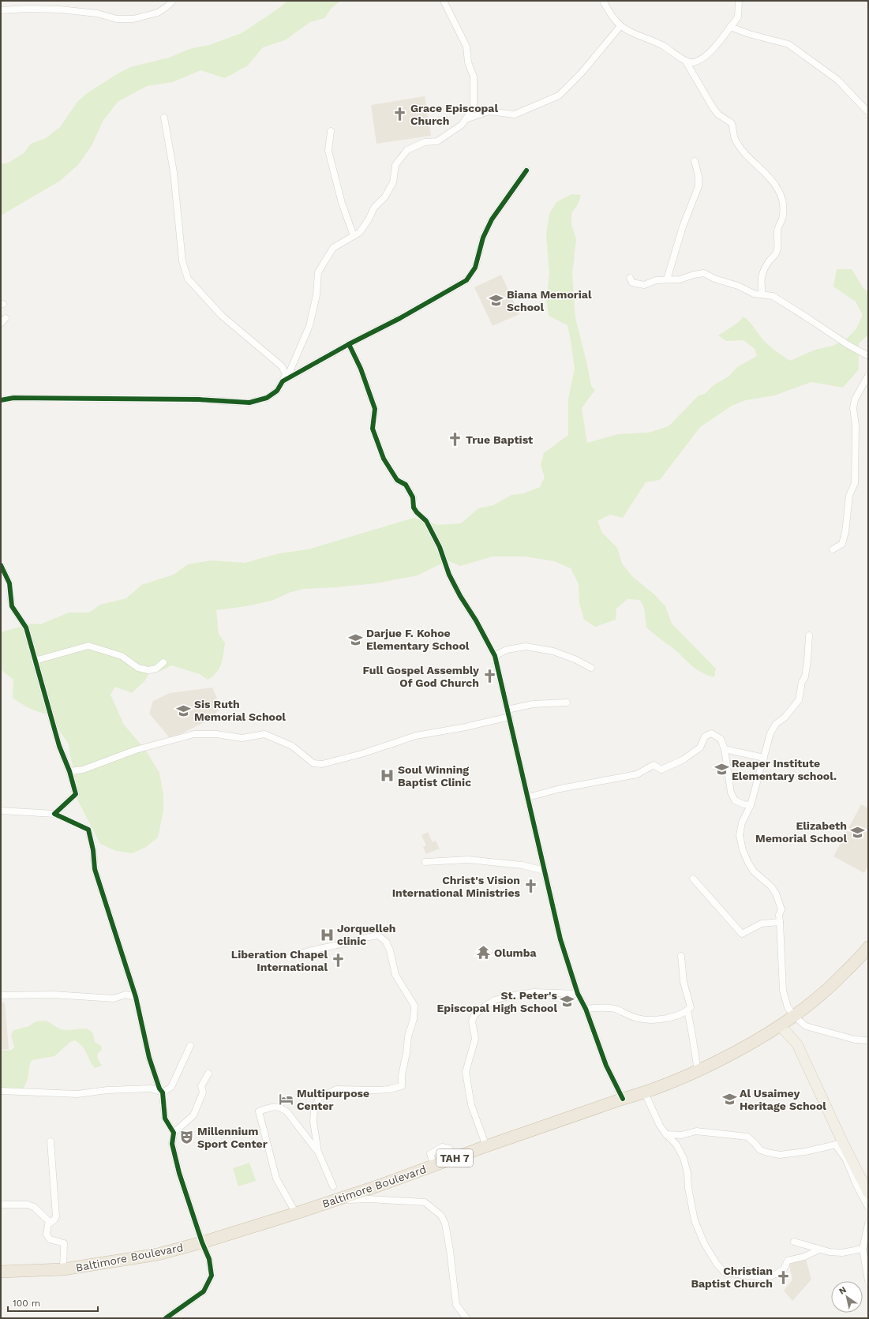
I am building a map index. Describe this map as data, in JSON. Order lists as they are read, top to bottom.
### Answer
{
  "streets": {
    "highway": ["TAH 7", "Baltimore Boulevard"]
  },
  "places": {
    "church": [
      "Grace Episcopal Church",
      "True Baptist",
      "Full Gospel Assembly Of God Church",
      "Christ's Vision International Ministries",
      "Liberation Chapel International",
      "Christian Baptist Church"
    ],
    "school or university": [
      "Biana Memorial School",
      "Darjue F. Kohoe Elementary School",
      "Sis Ruth Memorial School",
      "Reaper Institute Elementary school.",
      "Elizabeth Memorial School",
      "St. Peter's Episcopal High School",
      "Al Usaimey Heritage School"
    ],
    "hospital": ["Soul Winning Baptist Clinic", "Jorquelleh clinic"],
    "temple": ["Olumba"],
    "hotel": ["Multipurpose Center"],
    "theatre": ["Millennium Sport Center"]
  },
  "scale_bar": "100 m",
  "north": "top left"
}
